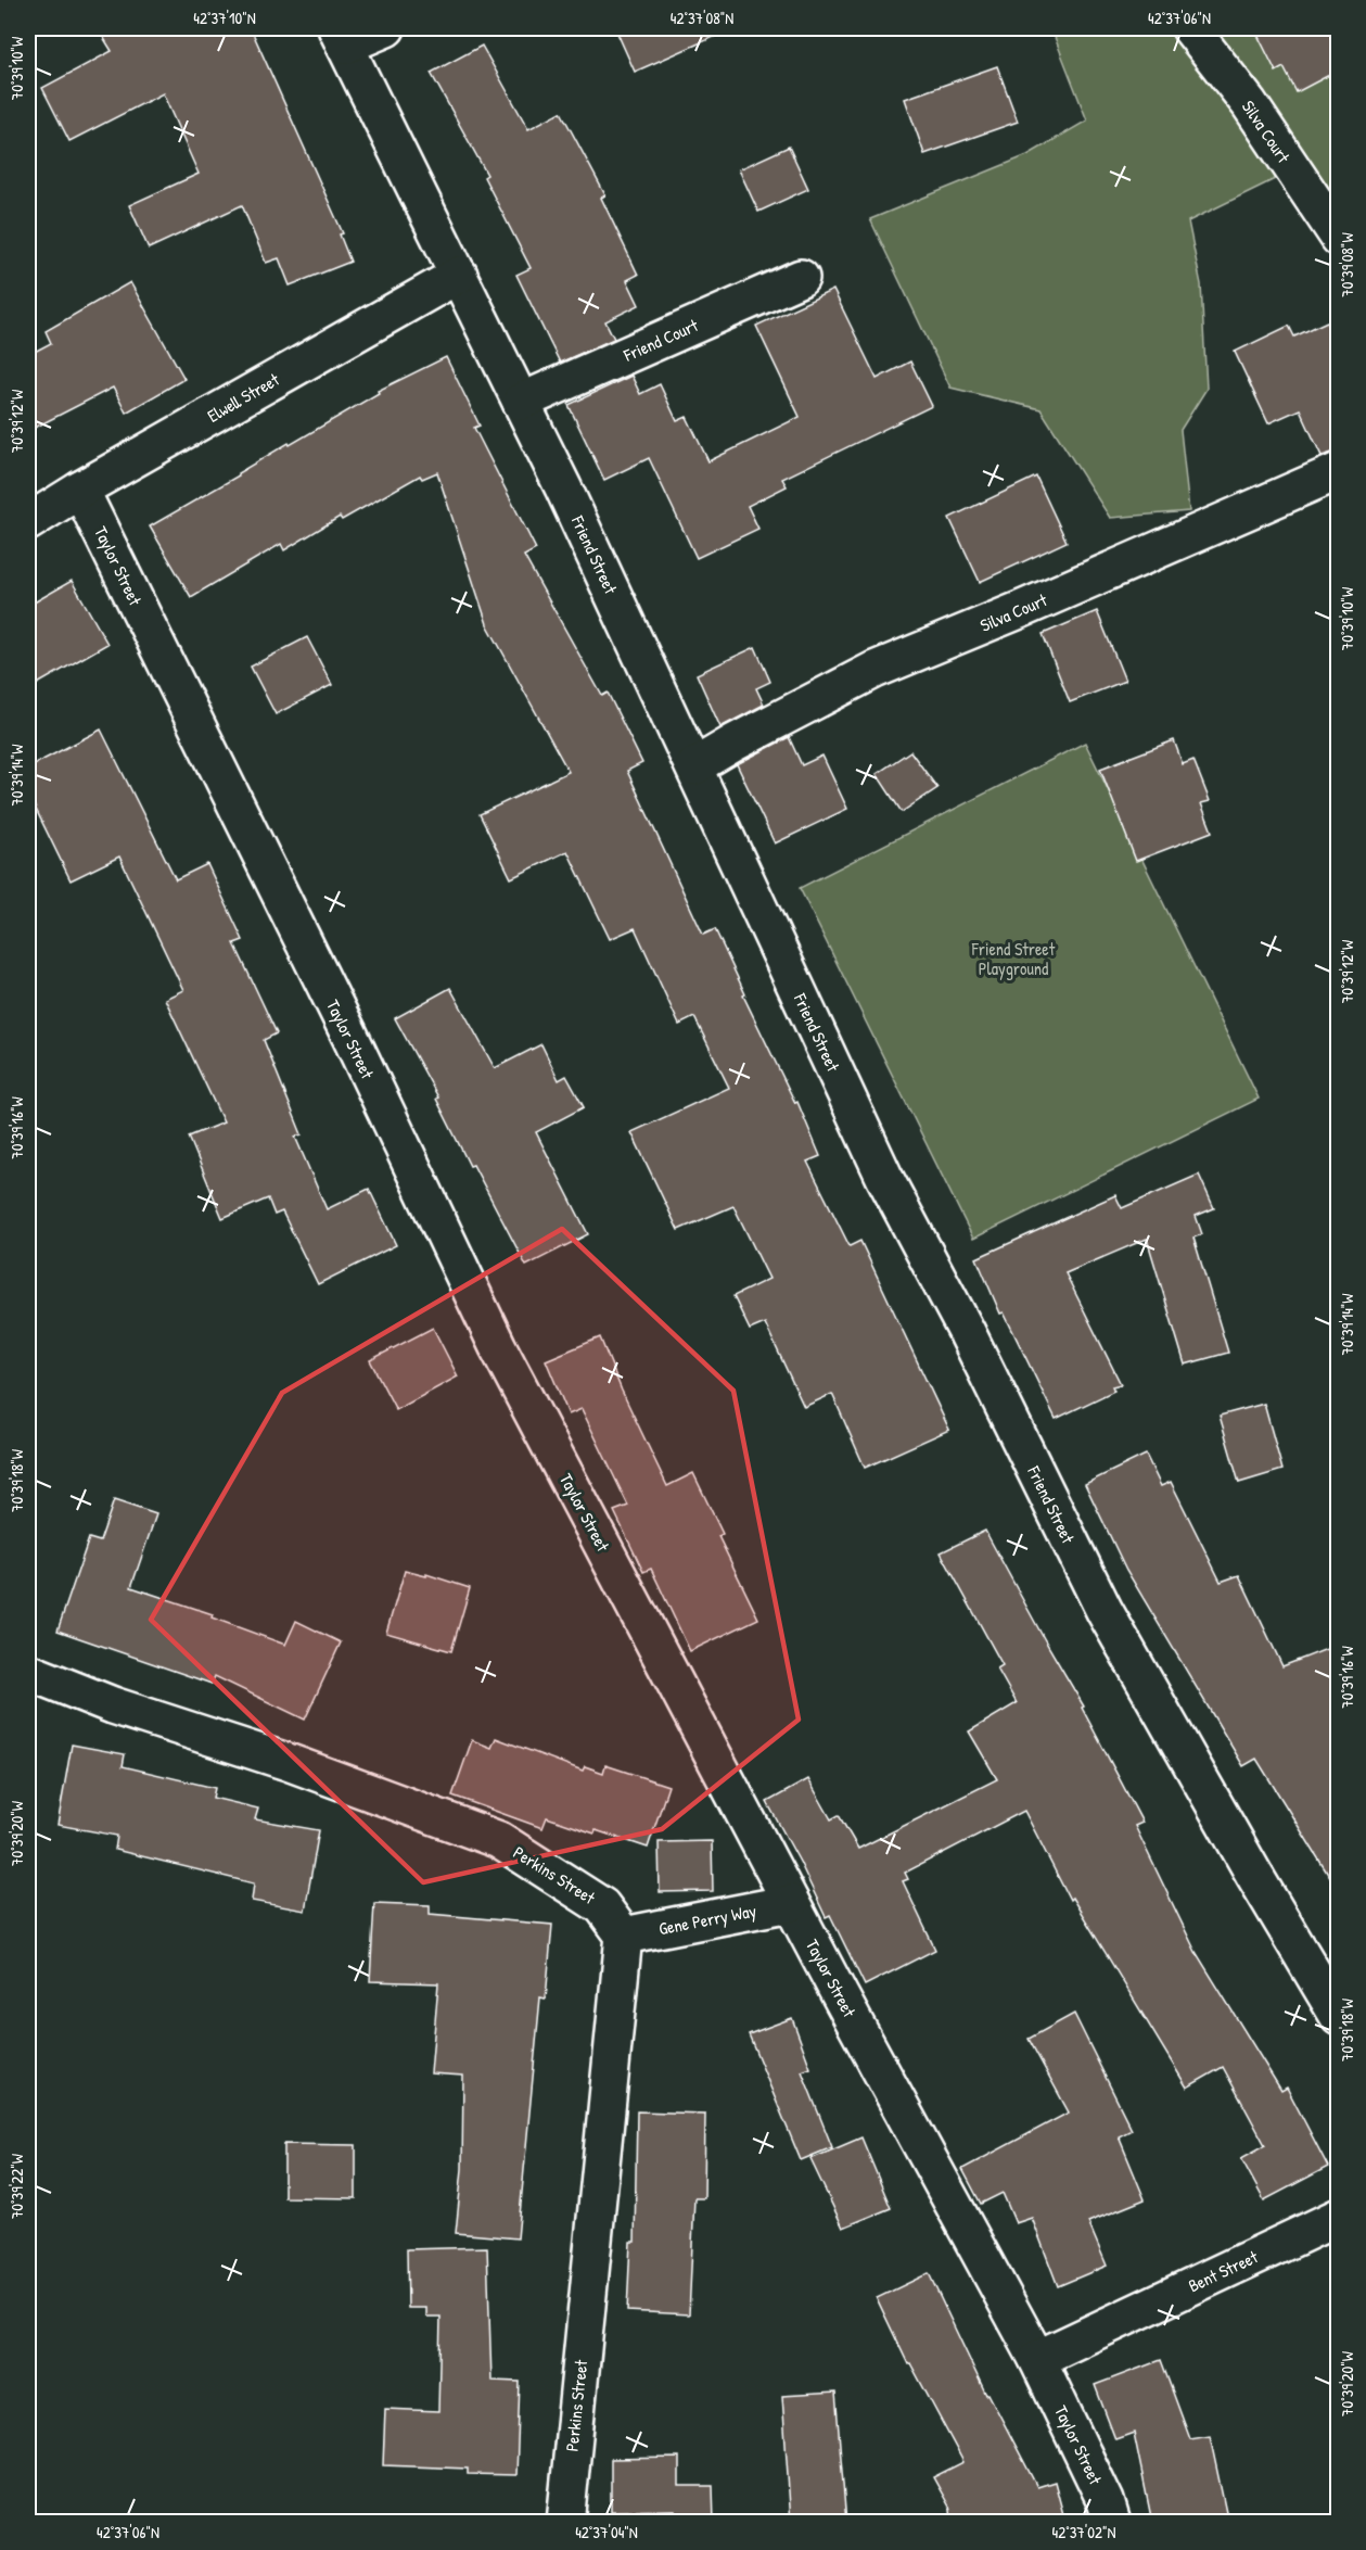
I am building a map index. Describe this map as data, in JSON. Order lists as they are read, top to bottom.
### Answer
{
  "streets": {
    "street": [
      "Silva Court",
      "Friend Court",
      "Elwell Street",
      "Friend Street",
      "Taylor Street",
      "Perkins Street",
      "Gene Perry Way",
      "Bent Street"
    ]
  },
  "crossings": [
    ["Silva Court", "Friend Street"],
    ["Friend Court", "Friend Street"],
    ["Elwell Street", "Friend Street"],
    ["Elwell Street", "Taylor Street"],
    ["Taylor Street", "Gene Perry Way"],
    ["Taylor Street", "Bent Street"],
    ["Perkins Street", "Gene Perry Way"]
  ],
  "parks": ["Friend Street Playground"],
  "coordinates": [
    "42°37'10\"N",
    "42°37'08\"N",
    "42°37'06\"N",
    "70°39'10\"W",
    "70°39'08\"W",
    "70°39'12\"W",
    "70°39'14\"W",
    "70°39'16\"W",
    "70°39'18\"W",
    "70°39'20\"W",
    "70°39'22\"W",
    "42°37'04\"N",
    "42°37'02\"N"
  ]
}
